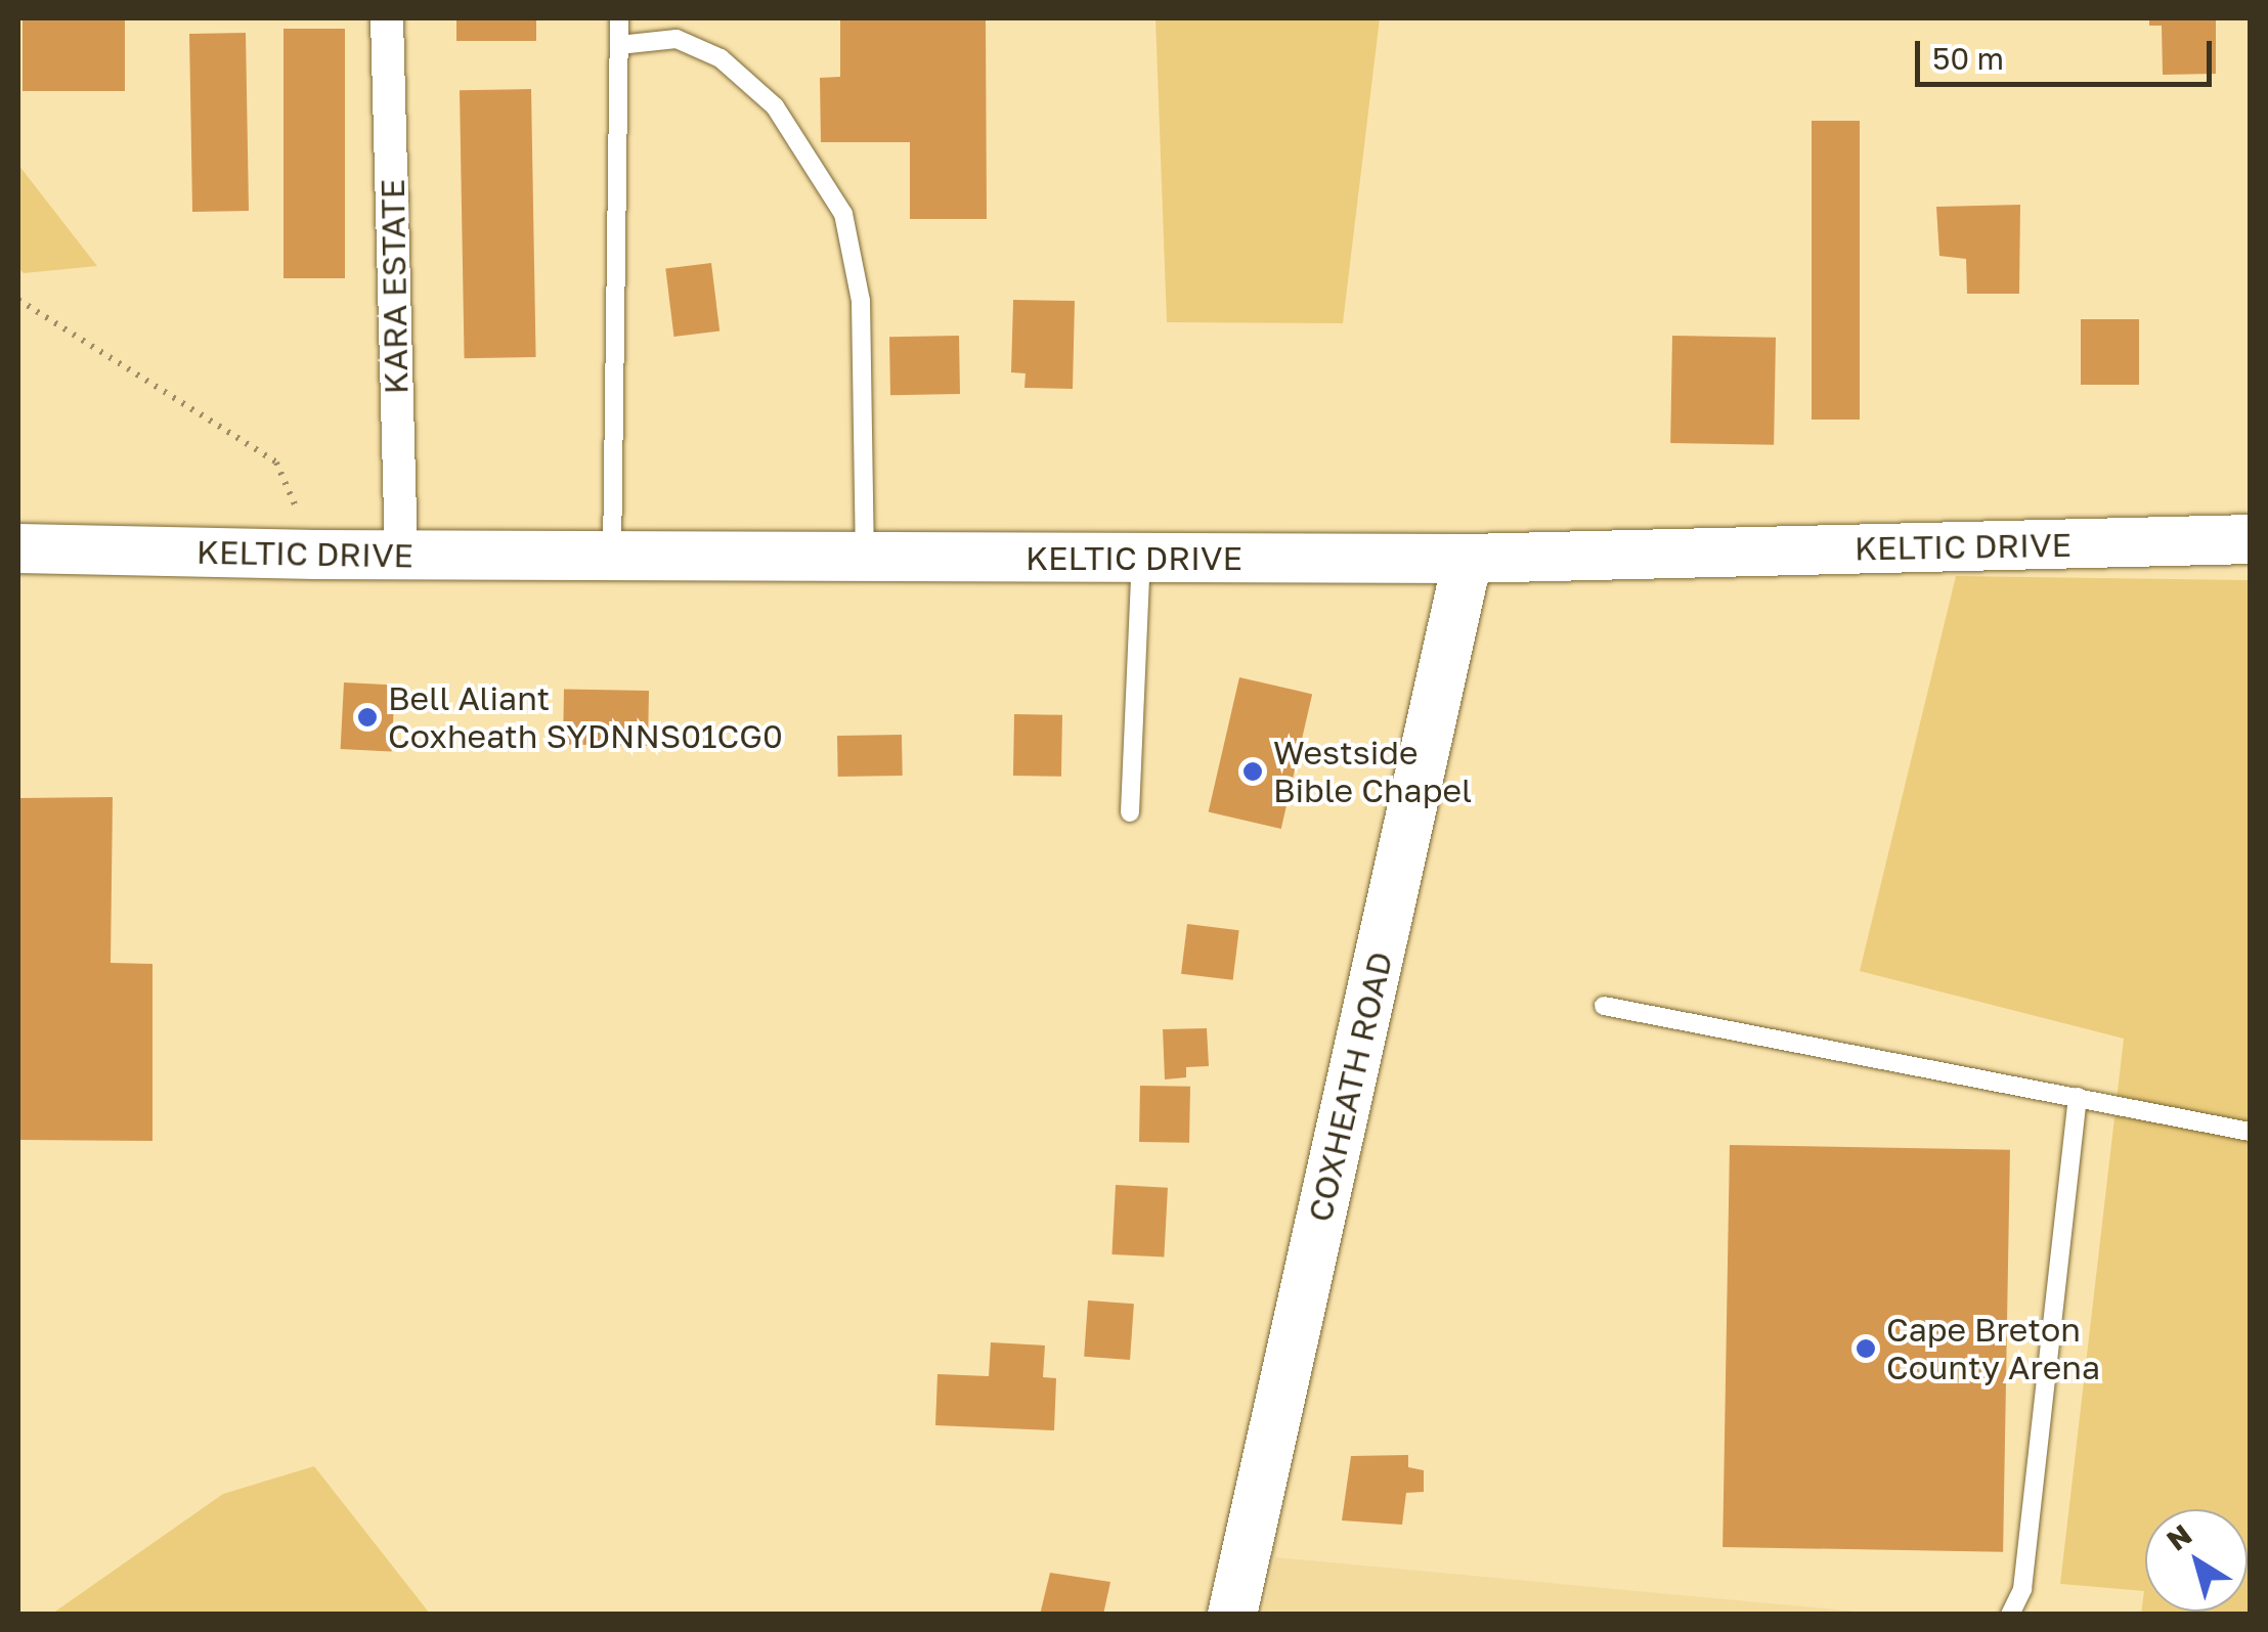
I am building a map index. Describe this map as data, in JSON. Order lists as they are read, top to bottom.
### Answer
{
  "streets": {
    "main road": ["KELTIC DRIVE", "COXHEATH ROAD"],
    "street": ["KARA ESTATE"]
  },
  "crossings": [
    ["KARA ESTATE", "KELTIC DRIVE"],
    ["KELTIC DRIVE", "COXHEATH ROAD"]
  ],
  "places": ["Bell Aliant Coxheath SYDNNS01CG0", "Westside Bible Chapel", "Cape Breton County Arena"],
  "scale_bar": "50 m",
  "north": "top left"
}
